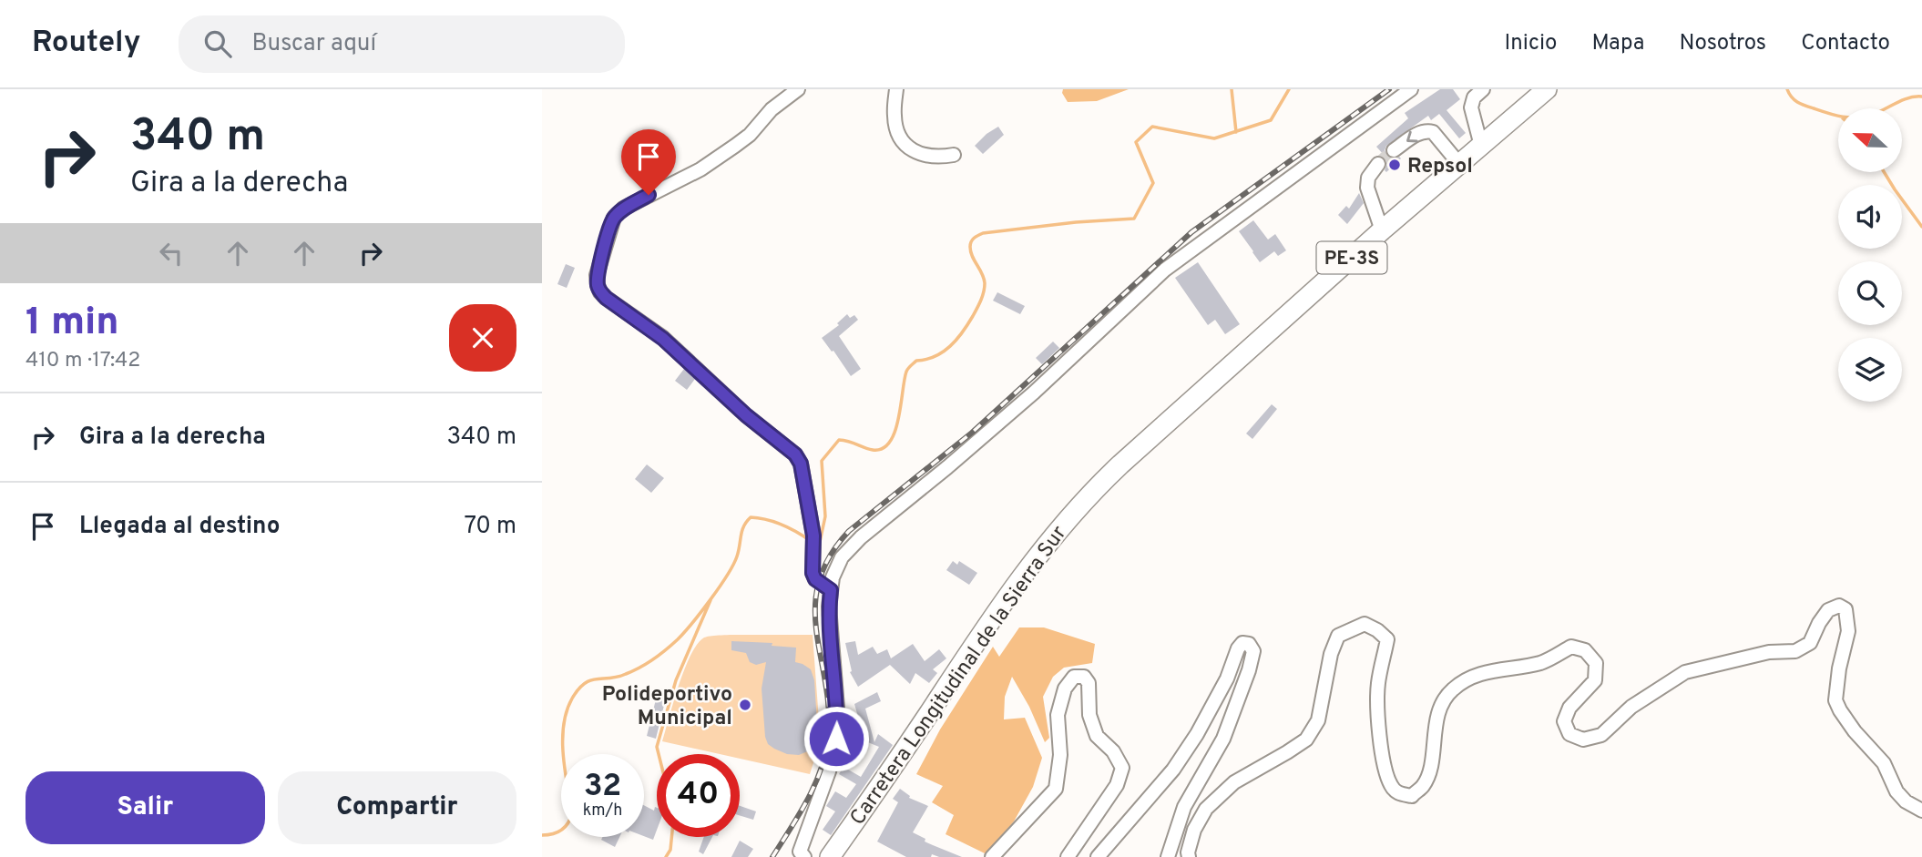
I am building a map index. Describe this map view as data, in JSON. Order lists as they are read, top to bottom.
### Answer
{
  "streets": {
    "highway": ["PE-3S", "Carretera Longitudinal de la Sierra Sur"]
  },
  "places": ["Repsol", "Polideportivo Municipal"],
  "north": "left",
  "page": {
    "header": "Routely",
    "search": "Buscar aquí",
    "nav": [
      "Inicio",
      "Mapa",
      "Nosotros",
      "Contacto"
    ],
    "turn": ["340 m", "Gira a la derecha"],
    "heading": ["1 min", "410 m · 17:42"],
    "list": [
      {
        "name": "Gira a la derecha",
        "value": "340 m"
      },
      {
        "name": "Llegada al destino",
        "value": "70 m"
      }
    ],
    "speed": "32 km/h",
    "limit": "40",
    "buttons": ["Salir", "Compartir"]
  }
}
